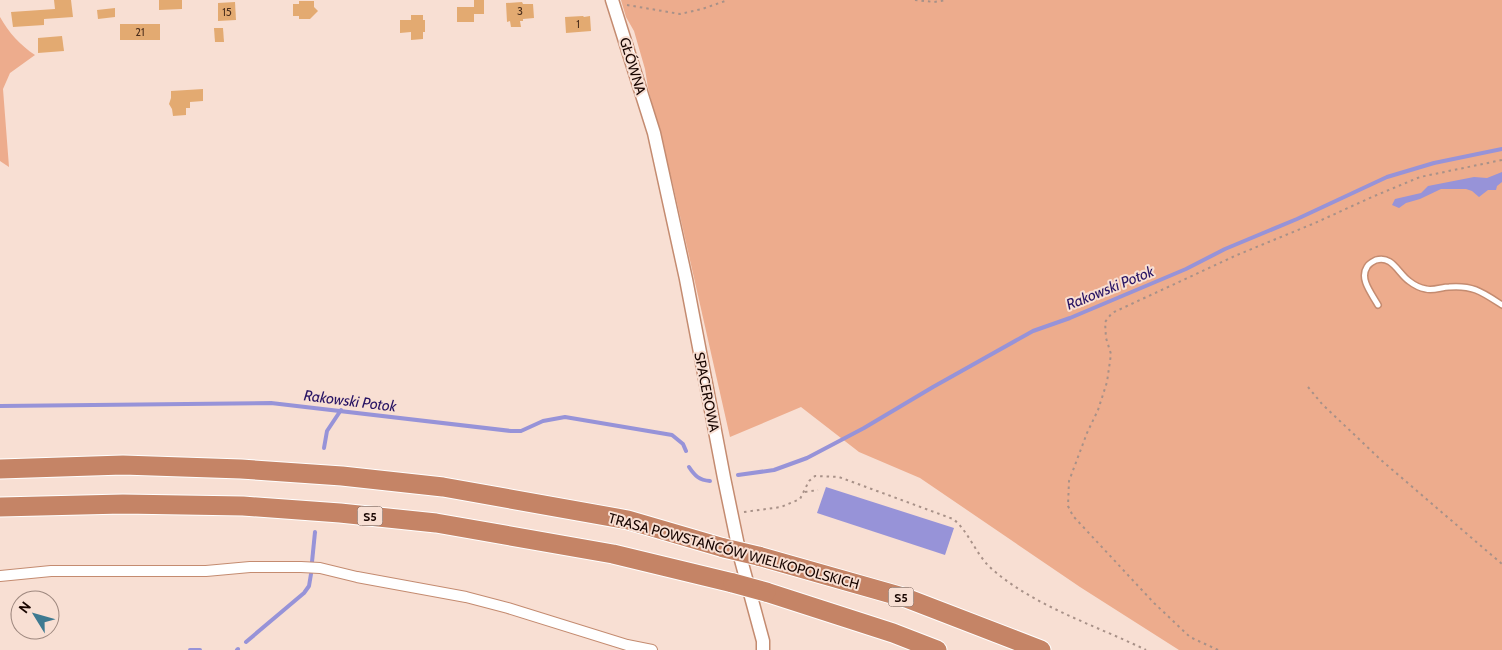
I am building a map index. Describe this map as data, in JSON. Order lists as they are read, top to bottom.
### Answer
{
  "streets": {
    "highway": ["S5", "TRASA POWSTAŃCÓW WIELKOPOLSKICH"],
    "street": ["GŁÓWNA", "SPACEROWA"]
  },
  "crossings": [
    ["GŁÓWNA", "SPACEROWA"]
  ],
  "water": ["Rakowski Potok"],
  "house_numbers": [
    "3",
    "15",
    "1",
    "21"
  ],
  "north": "top left"
}
